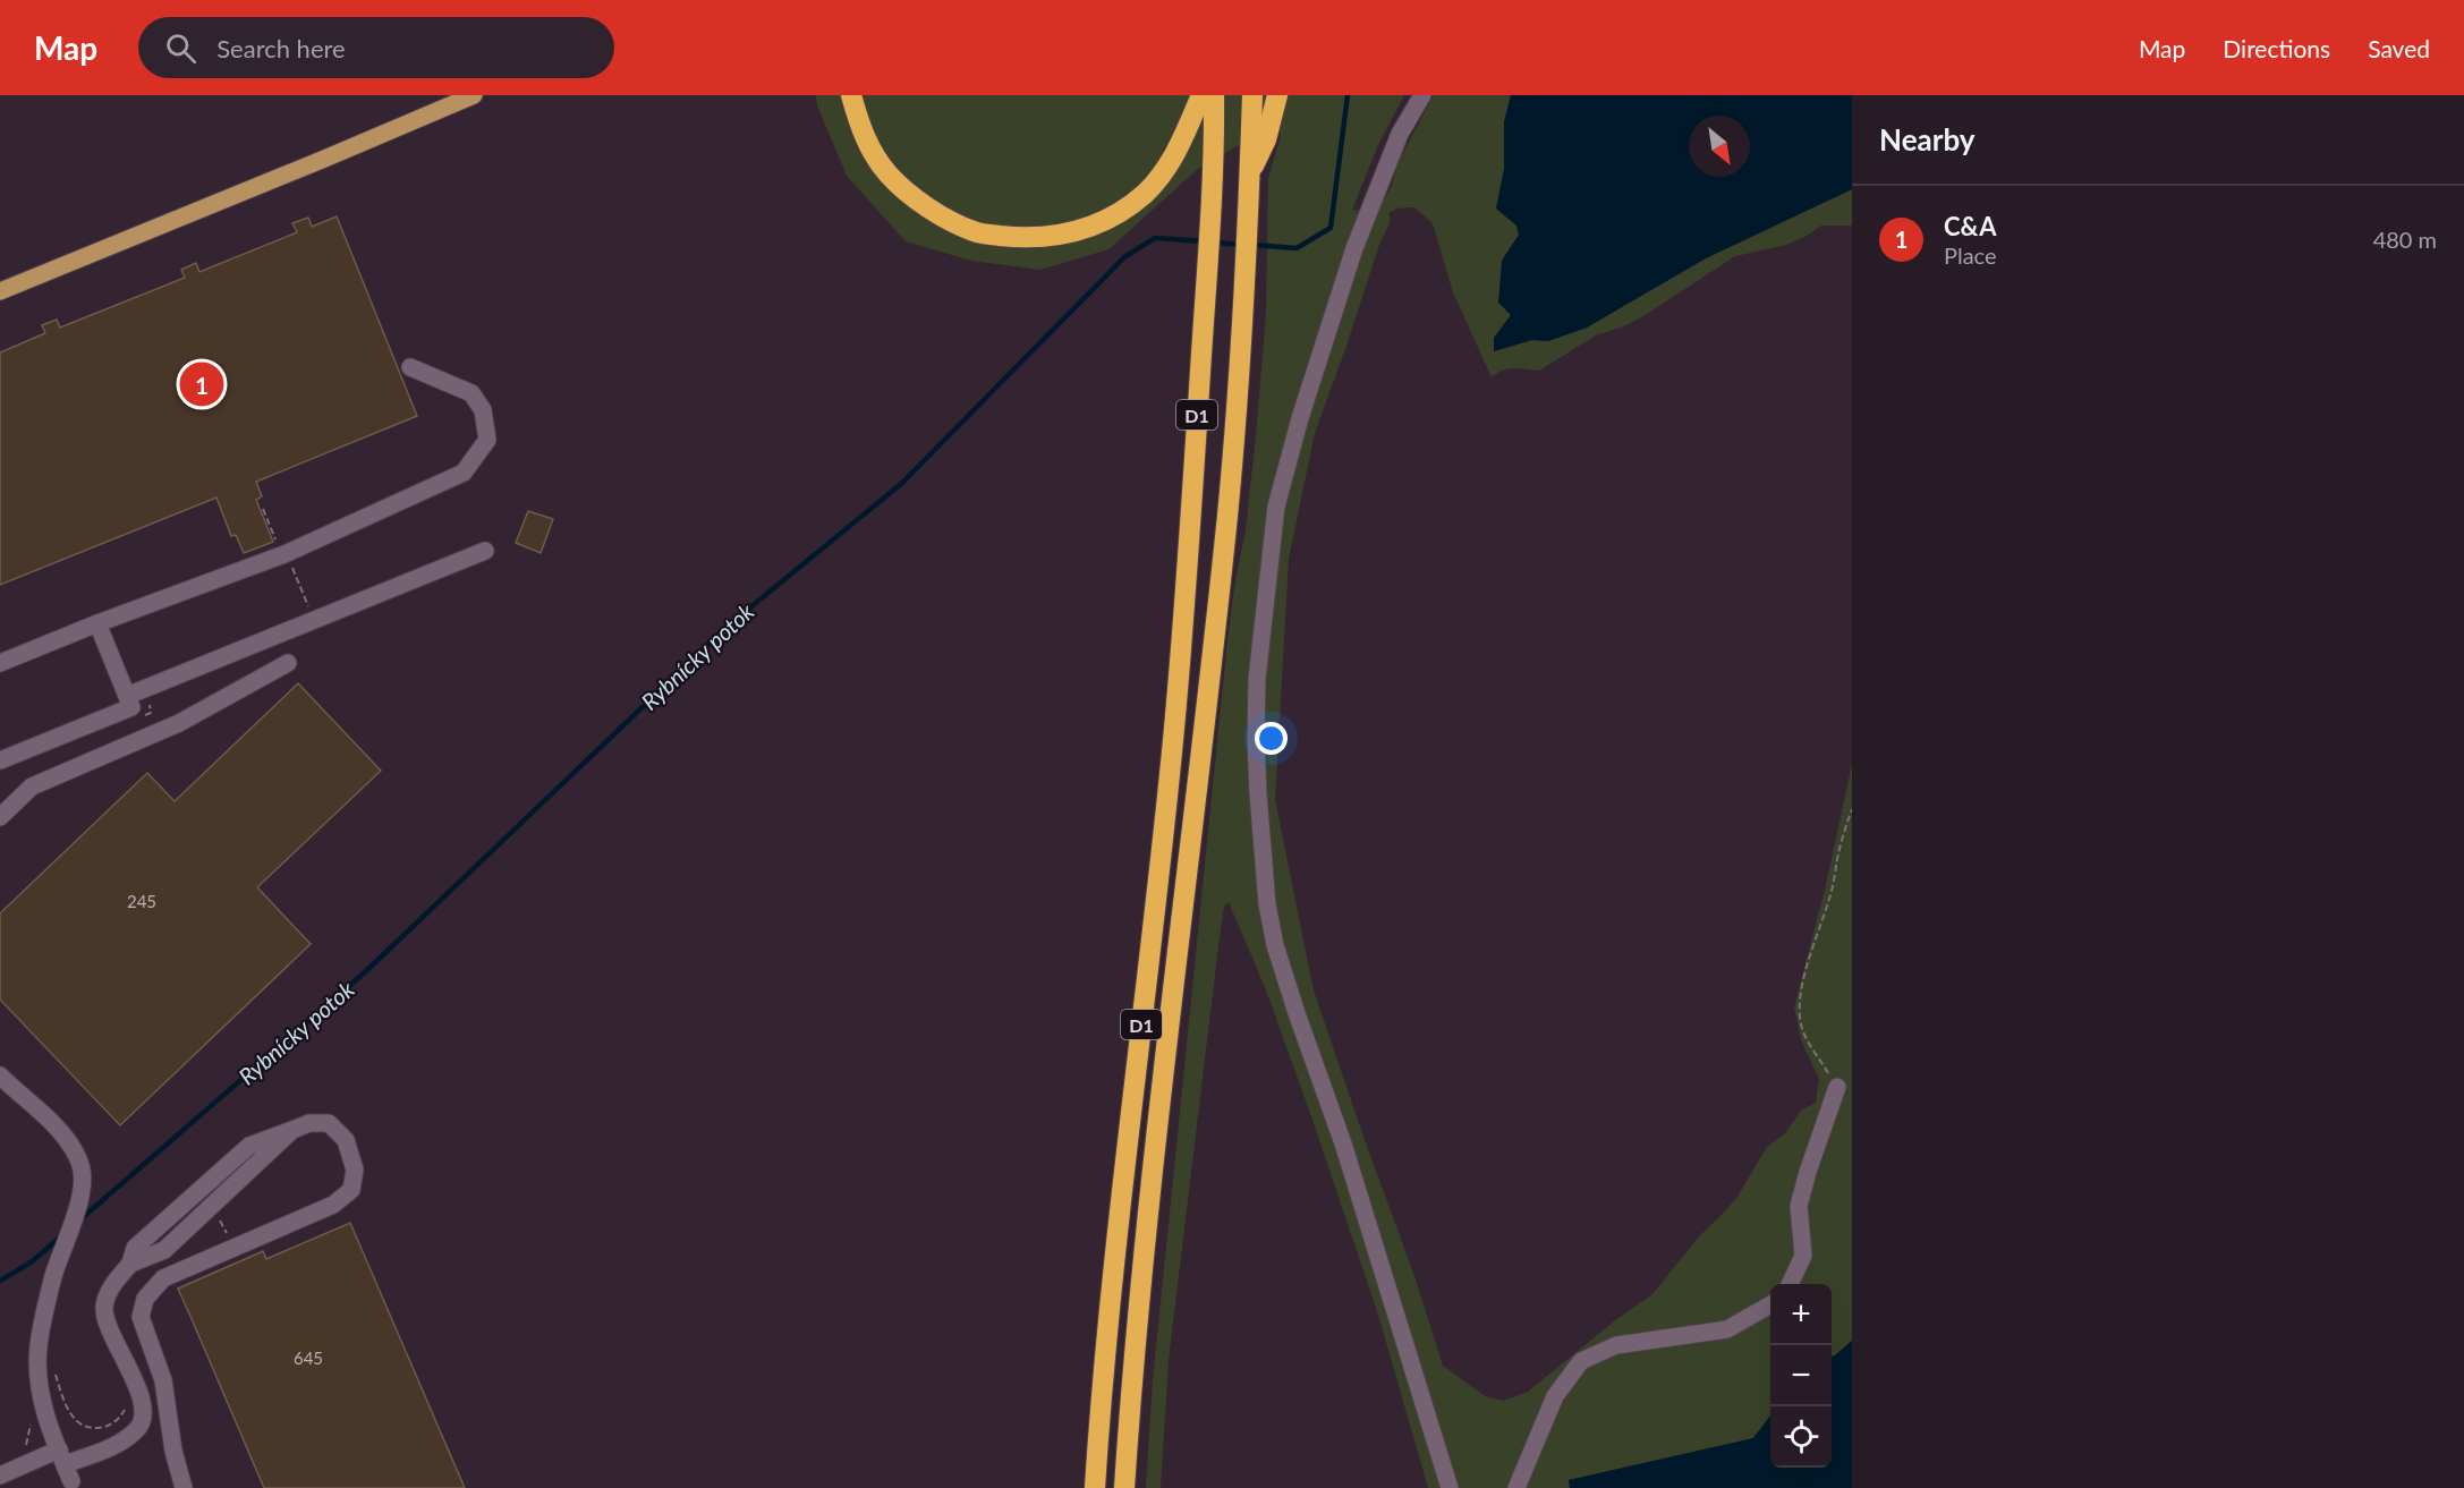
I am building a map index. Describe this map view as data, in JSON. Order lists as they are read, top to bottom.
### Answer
{
  "streets": {
    "highway": ["D1"]
  },
  "water": ["Rybnícky potok"],
  "house_numbers": ["245", "645"],
  "north": "bottom right",
  "page": {
    "header": "Map",
    "search": "Search here",
    "nav": ["Map", "Directions", "Saved"],
    "heading": "Nearby",
    "list": [
      {
        "mark": "1",
        "name": "C&A",
        "note": "Place",
        "value": "480 m"
      }
    ],
    "pins": "1",
    "map_buttons": ["+", "−"]
  }
}
